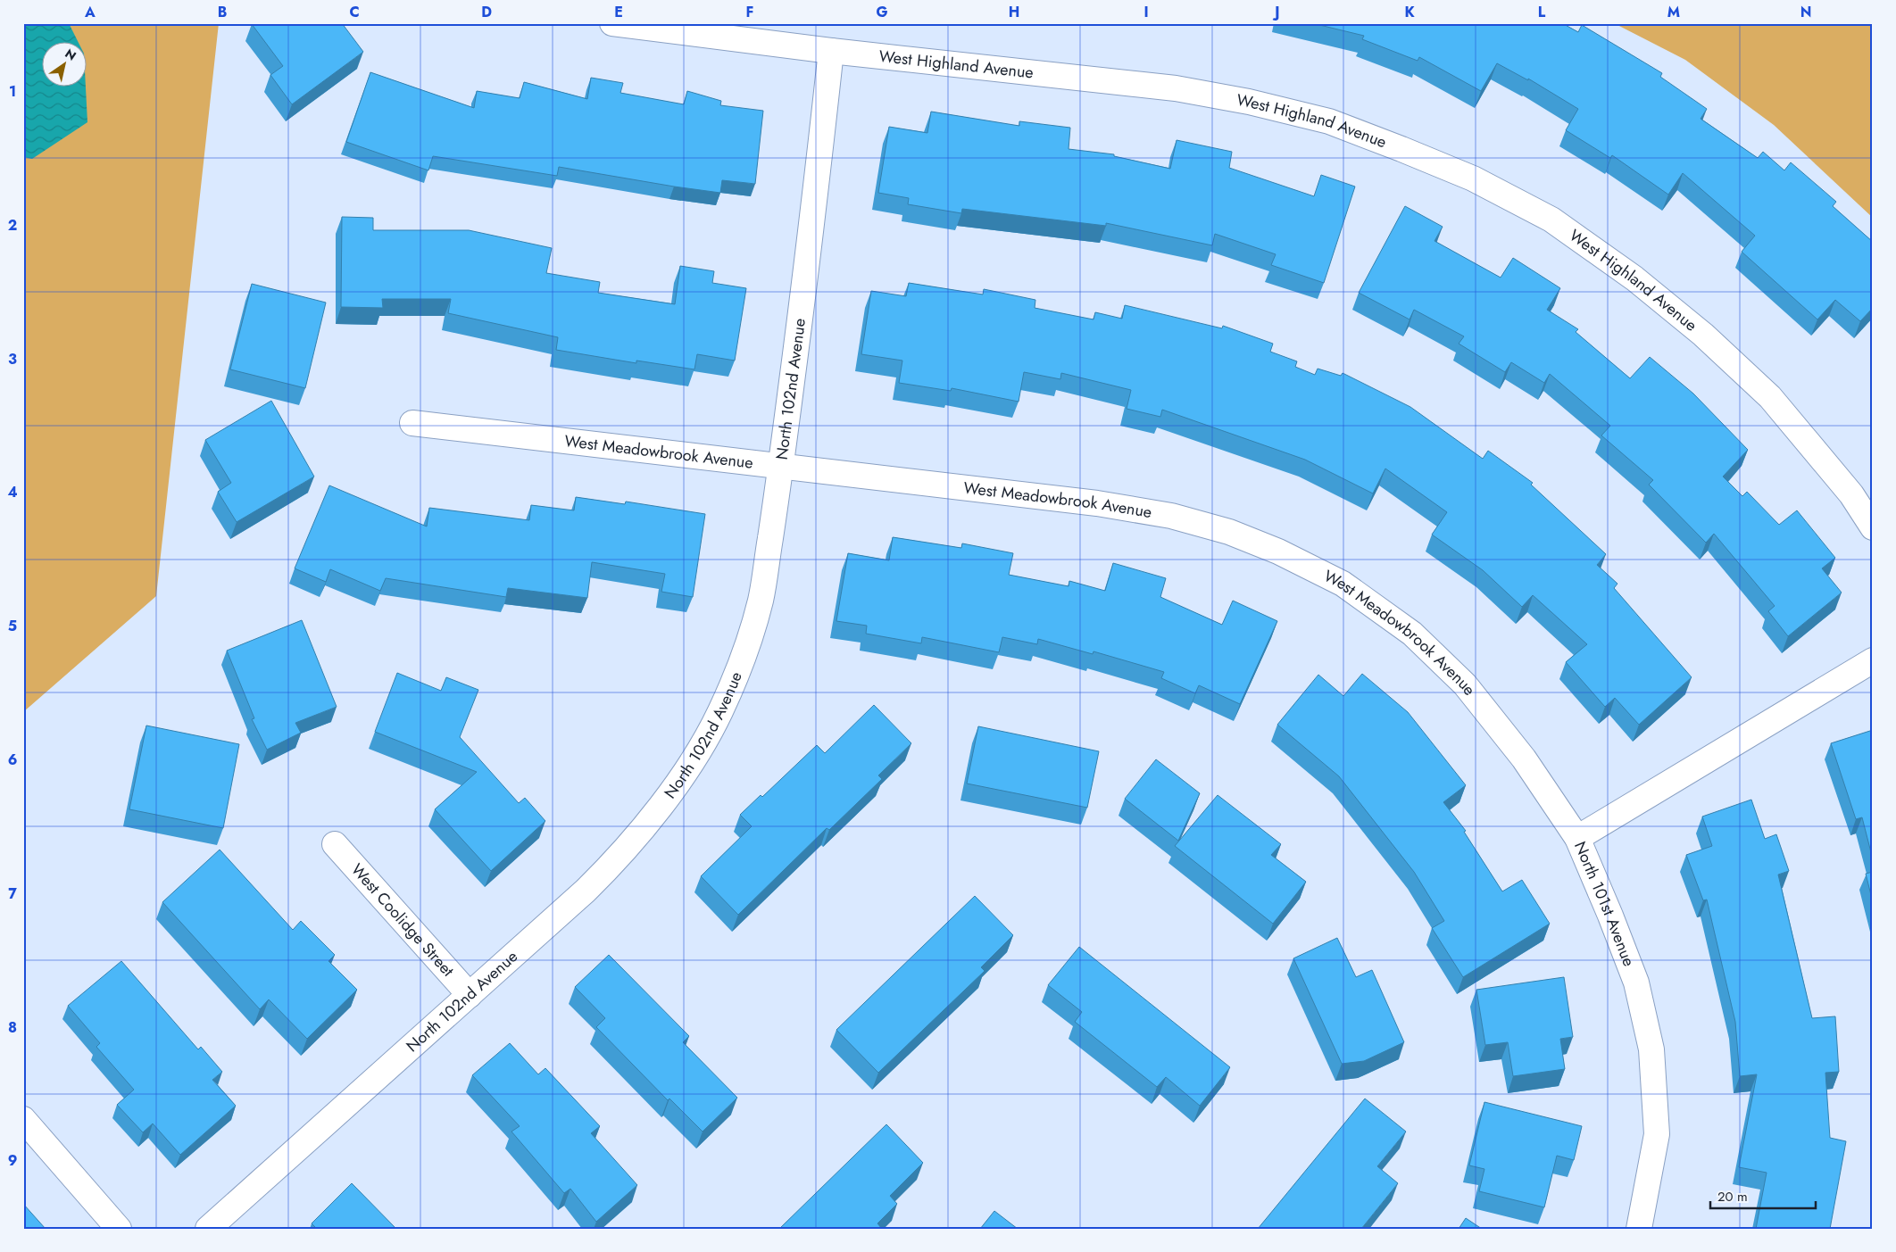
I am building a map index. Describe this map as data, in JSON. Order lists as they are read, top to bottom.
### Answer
{
  "streets": {
    "street": [
      "West Highland Avenue",
      "North 102nd Avenue",
      "West Meadowbrook Avenue",
      "North 101st Avenue",
      "West Coolidge Street"
    ]
  },
  "crossings": [
    ["West Highland Avenue", "North 102nd Avenue"],
    ["North 102nd Avenue", "West Meadowbrook Avenue"],
    ["North 102nd Avenue", "West Coolidge Street"],
    ["West Meadowbrook Avenue", "North 101st Avenue"]
  ],
  "scale_bar": "20 m",
  "north": "top right",
  "grid": {
    "columns": [
      "A",
      "B",
      "C",
      "D",
      "E",
      "F",
      "G",
      "H",
      "I",
      "J",
      "K",
      "L",
      "M",
      "N"
    ],
    "rows": [
      "1",
      "2",
      "3",
      "4",
      "5",
      "6",
      "7",
      "8",
      "9"
    ]
  }
}
